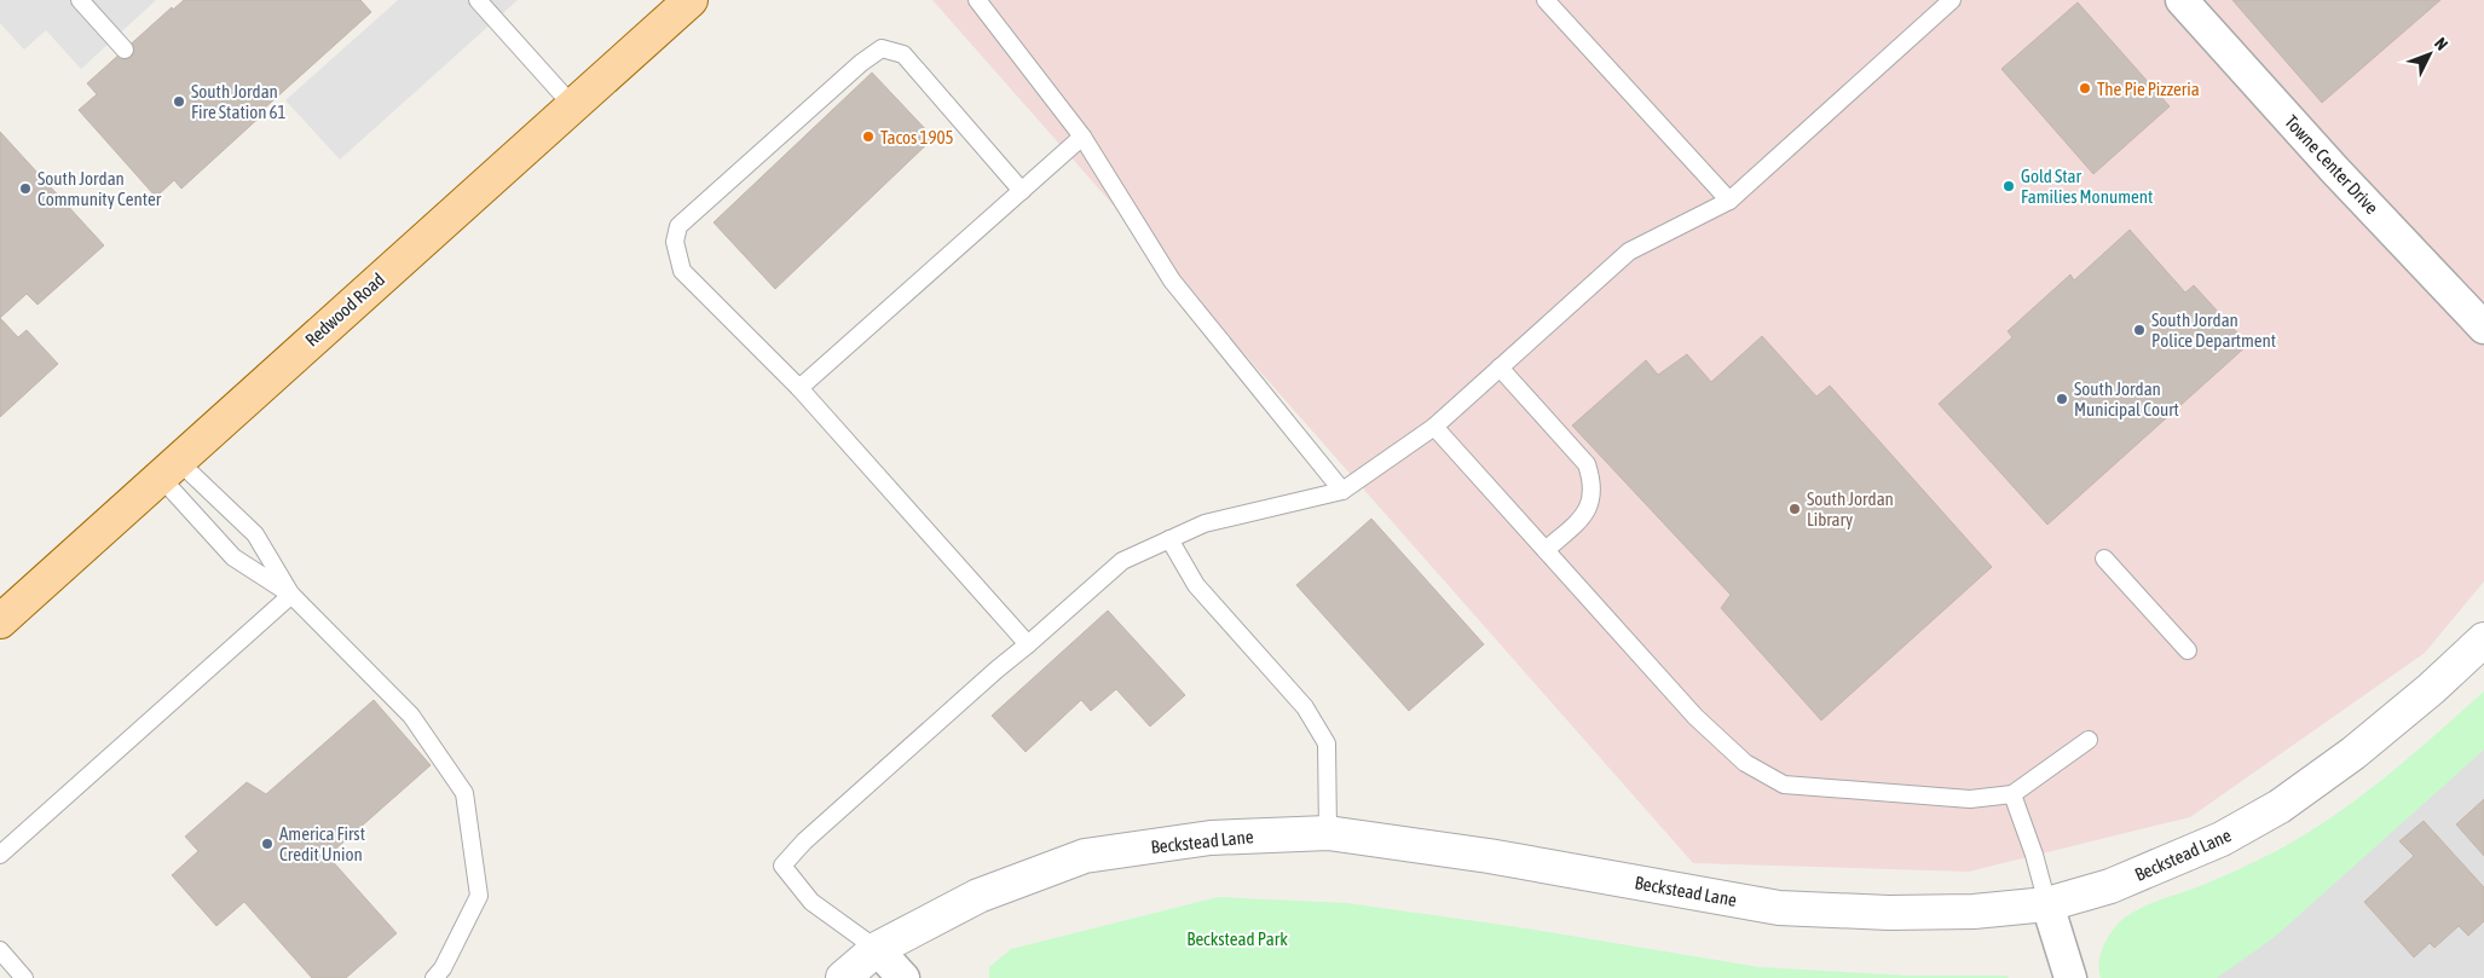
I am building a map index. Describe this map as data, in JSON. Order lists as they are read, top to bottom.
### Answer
{
  "streets": {
    "main road": ["Redwood Road"],
    "street": ["Towne Center Drive", "Beckstead Lane"]
  },
  "parks": ["Beckstead Park"],
  "places": [
    "The Pie Pizzeria",
    "South Jordan Fire Station 61",
    "Tacos 1905",
    "Gold Star Families Monument",
    "South Jordan Community Center",
    "South Jordan Police Department",
    "South Jordan Municipal Court",
    "South Jordan Library",
    "America First Credit Union"
  ],
  "north": "top right"
}
